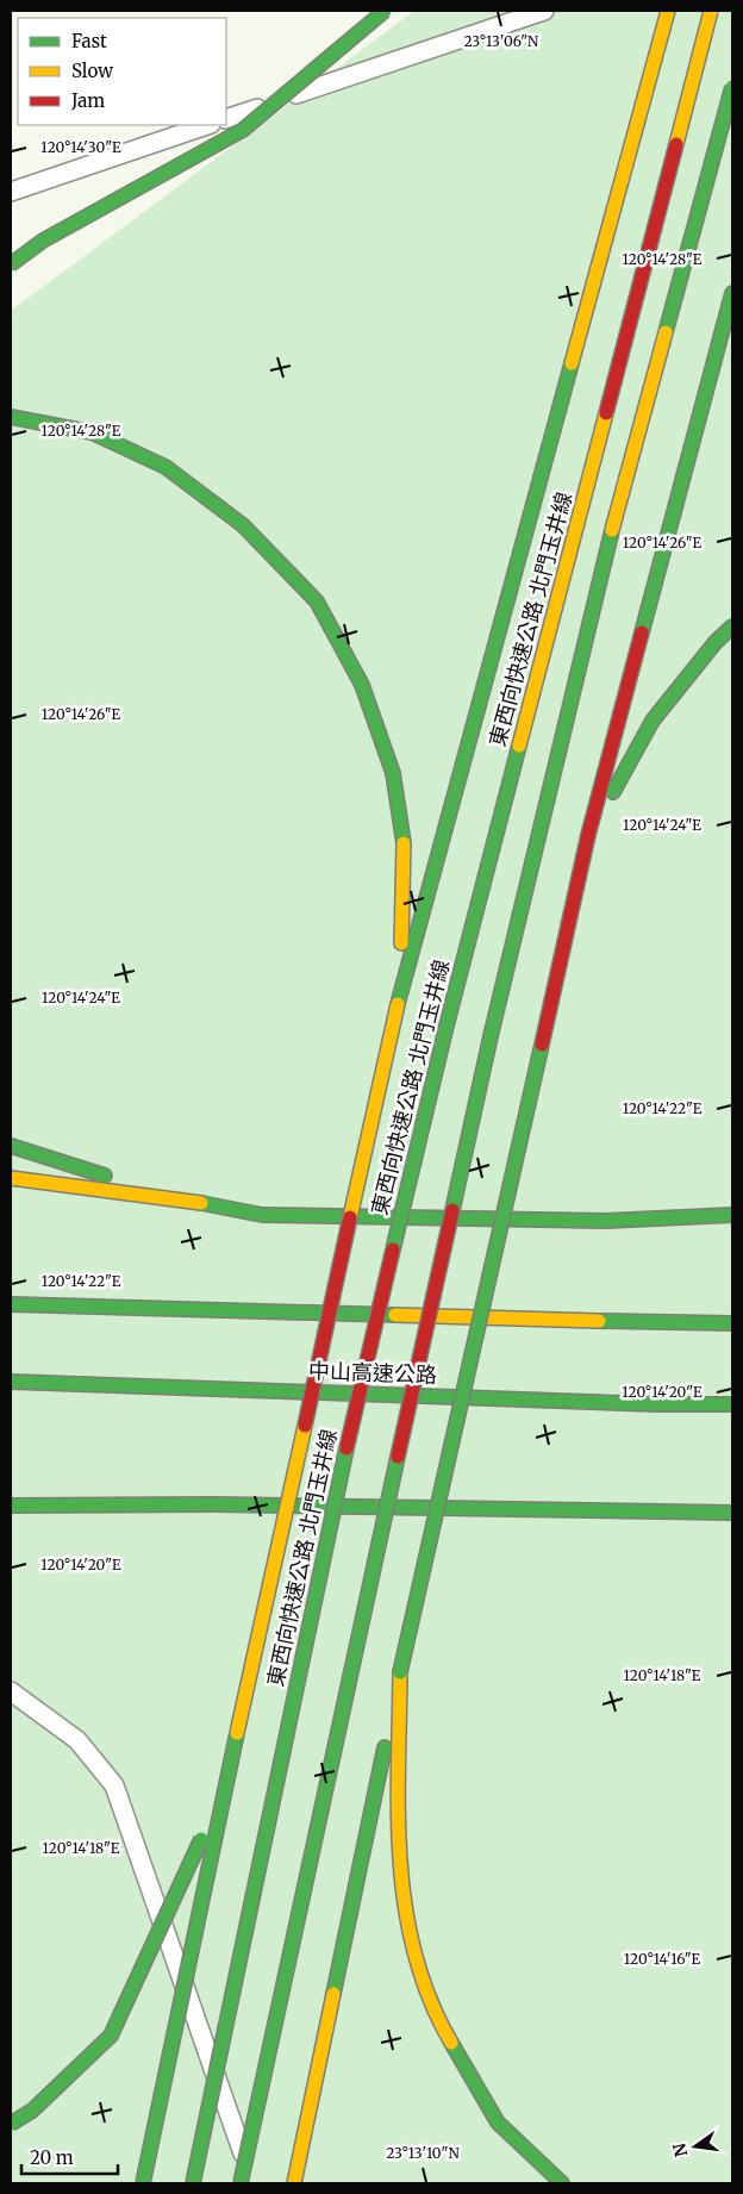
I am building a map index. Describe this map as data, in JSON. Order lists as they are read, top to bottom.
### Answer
{
  "streets": {
    "highway": ["東西向快速公路 北門玉井線", "中山高速公路"]
  },
  "legend": ["Fast", "Slow", "Jam"],
  "scale_bar": "20 m",
  "north": "left",
  "coordinates": [
    "23°13'06\"N",
    "120°14'30\"E",
    "120°14'28\"E",
    "120°14'26\"E",
    "120°14'24\"E",
    "120°14'22\"E",
    "120°14'20\"E",
    "120°14'18\"E",
    "120°14'16\"E",
    "23°13'10\"N"
  ]
}
